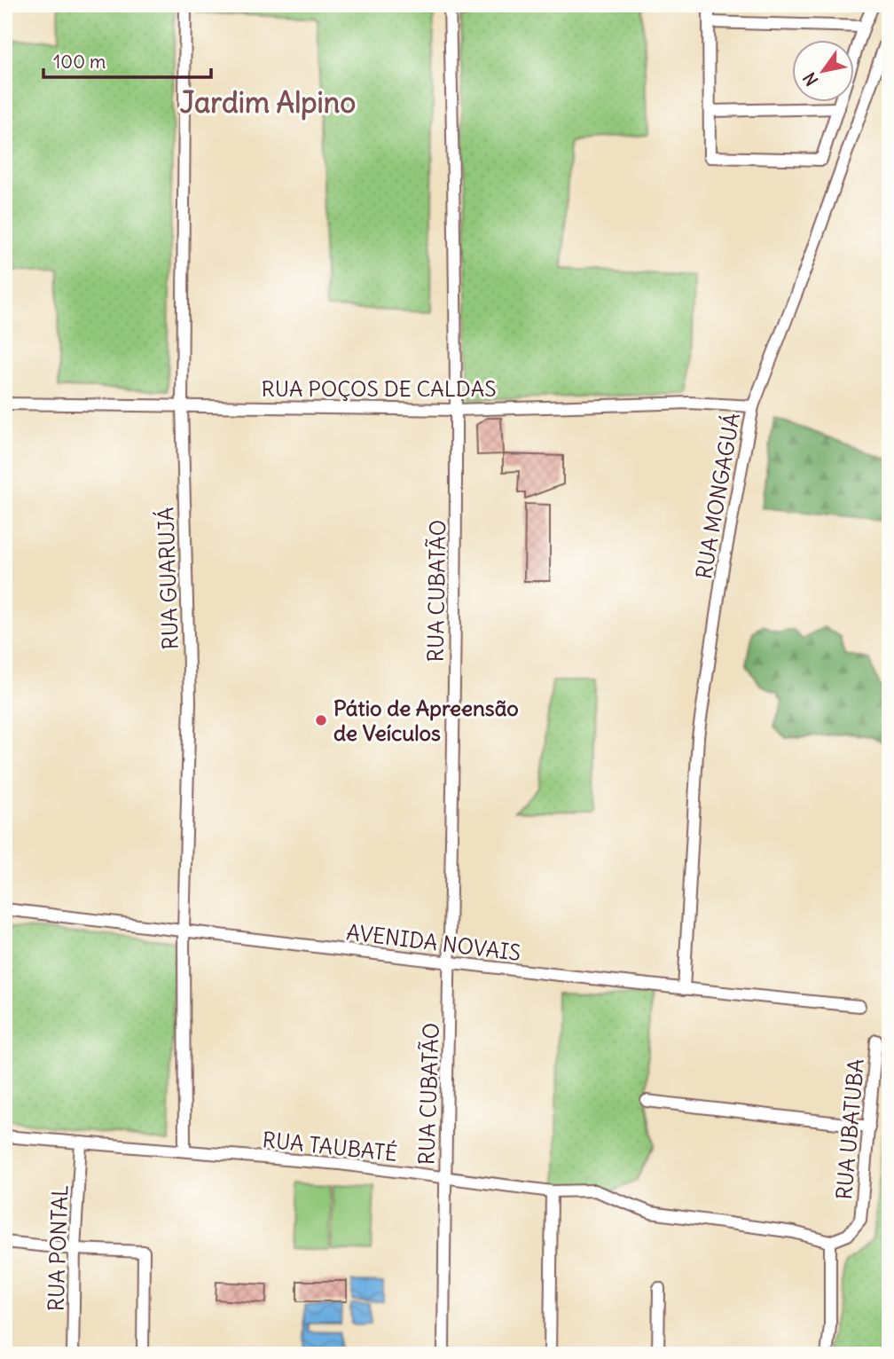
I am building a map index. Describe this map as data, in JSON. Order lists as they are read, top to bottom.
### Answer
{
  "streets": {
    "street": [
      "RUA POÇOS DE CALDAS",
      "RUA MONGAGUÁ",
      "RUA GUARUJÁ",
      "RUA CUBATÃO",
      "AVENIDA NOVAIS",
      "RUA UBATUBA",
      "RUA TAUBATÉ",
      "RUA PONTAL"
    ]
  },
  "crossings": [
    ["RUA POÇOS DE CALDAS", "RUA MONGAGUÁ"],
    ["RUA POÇOS DE CALDAS", "RUA GUARUJÁ"],
    ["RUA POÇOS DE CALDAS", "RUA CUBATÃO"],
    ["RUA MONGAGUÁ", "AVENIDA NOVAIS"],
    ["RUA GUARUJÁ", "AVENIDA NOVAIS"],
    ["RUA GUARUJÁ", "RUA TAUBATÉ"],
    ["RUA CUBATÃO", "AVENIDA NOVAIS"],
    ["RUA CUBATÃO", "RUA TAUBATÉ"],
    ["RUA UBATUBA", "RUA TAUBATÉ"],
    ["RUA TAUBATÉ", "RUA PONTAL"]
  ],
  "districts": ["Jardim Alpino"],
  "places": ["Pátio de Apreensão de Veículos"],
  "scale_bar": "100 m",
  "north": "bottom left"
}
